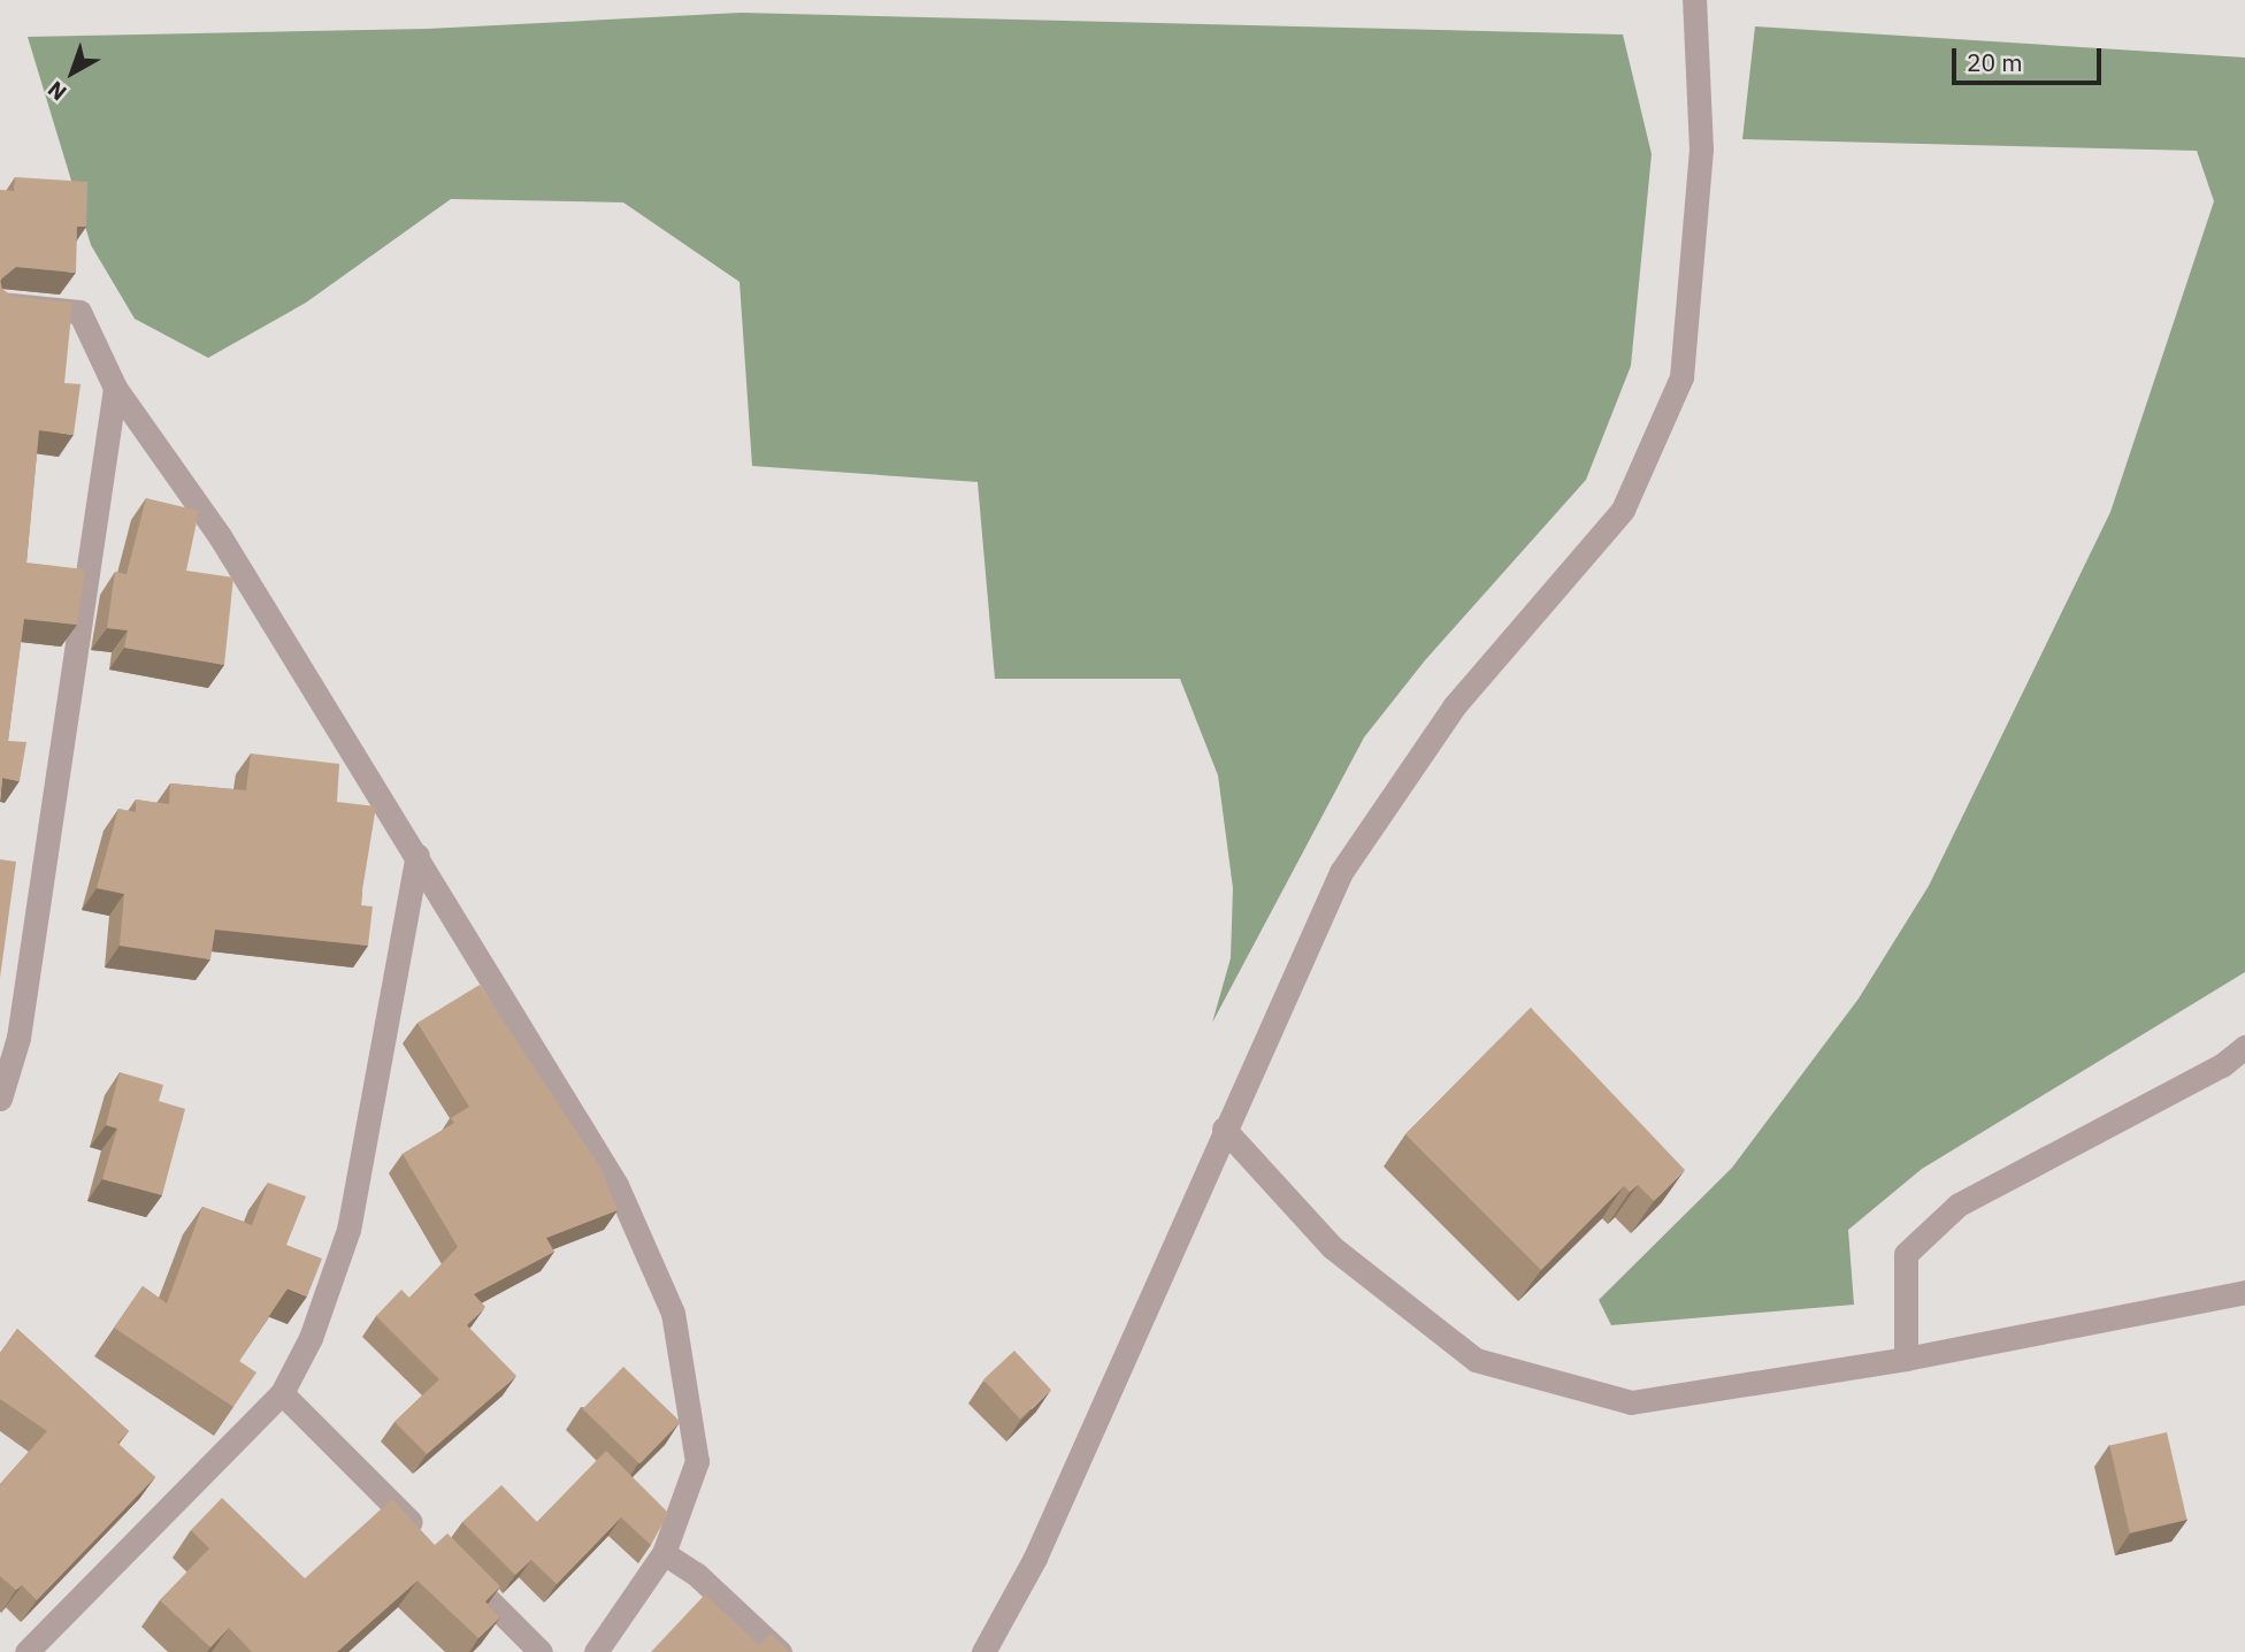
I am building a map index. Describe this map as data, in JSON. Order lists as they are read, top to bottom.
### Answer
{
  "scale_bar": "20 m",
  "north": "bottom left"
}
